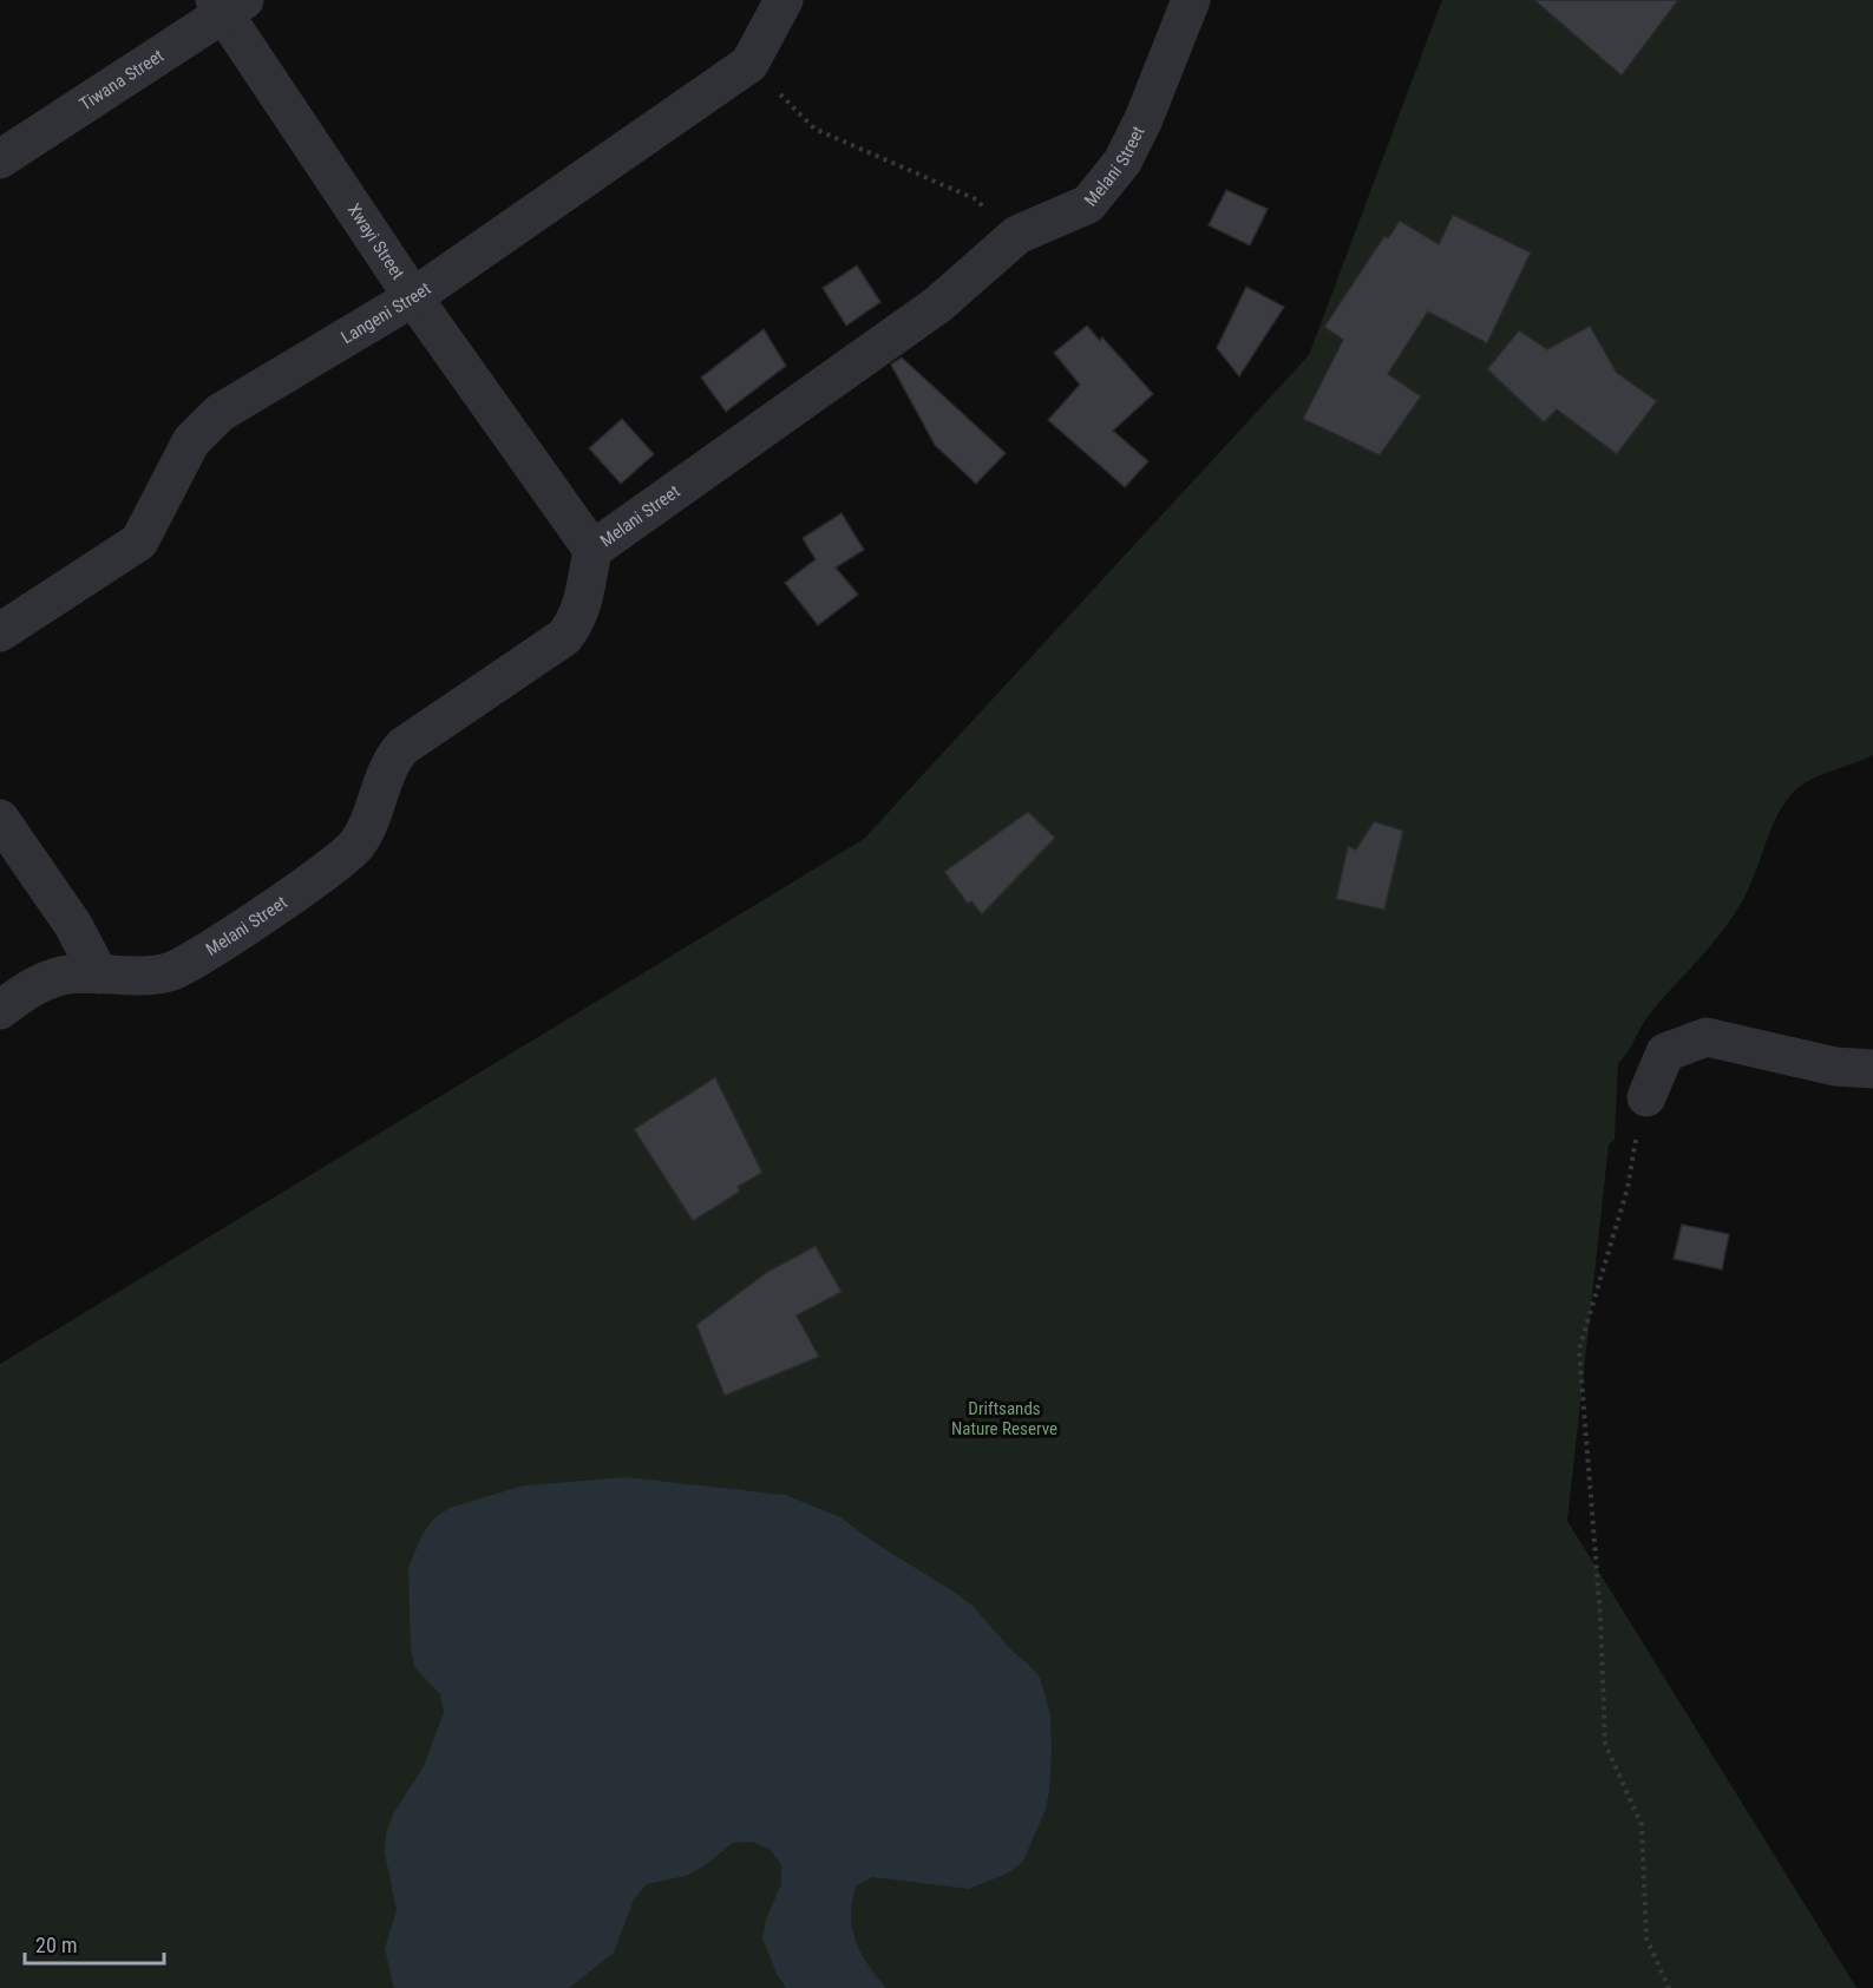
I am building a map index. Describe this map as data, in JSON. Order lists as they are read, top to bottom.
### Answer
{
  "streets": {
    "street": [
      "Tiwana Street",
      "Melani Street",
      "Xwayi Street",
      "Langeni Street"
    ]
  },
  "crossings": [
    ["Tiwana Street", "Xwayi Street"],
    ["Melani Street", "Xwayi Street"],
    ["Xwayi Street", "Langeni Street"]
  ],
  "parks": ["Driftsands Nature Reserve"],
  "scale_bar": "20 m"
}
